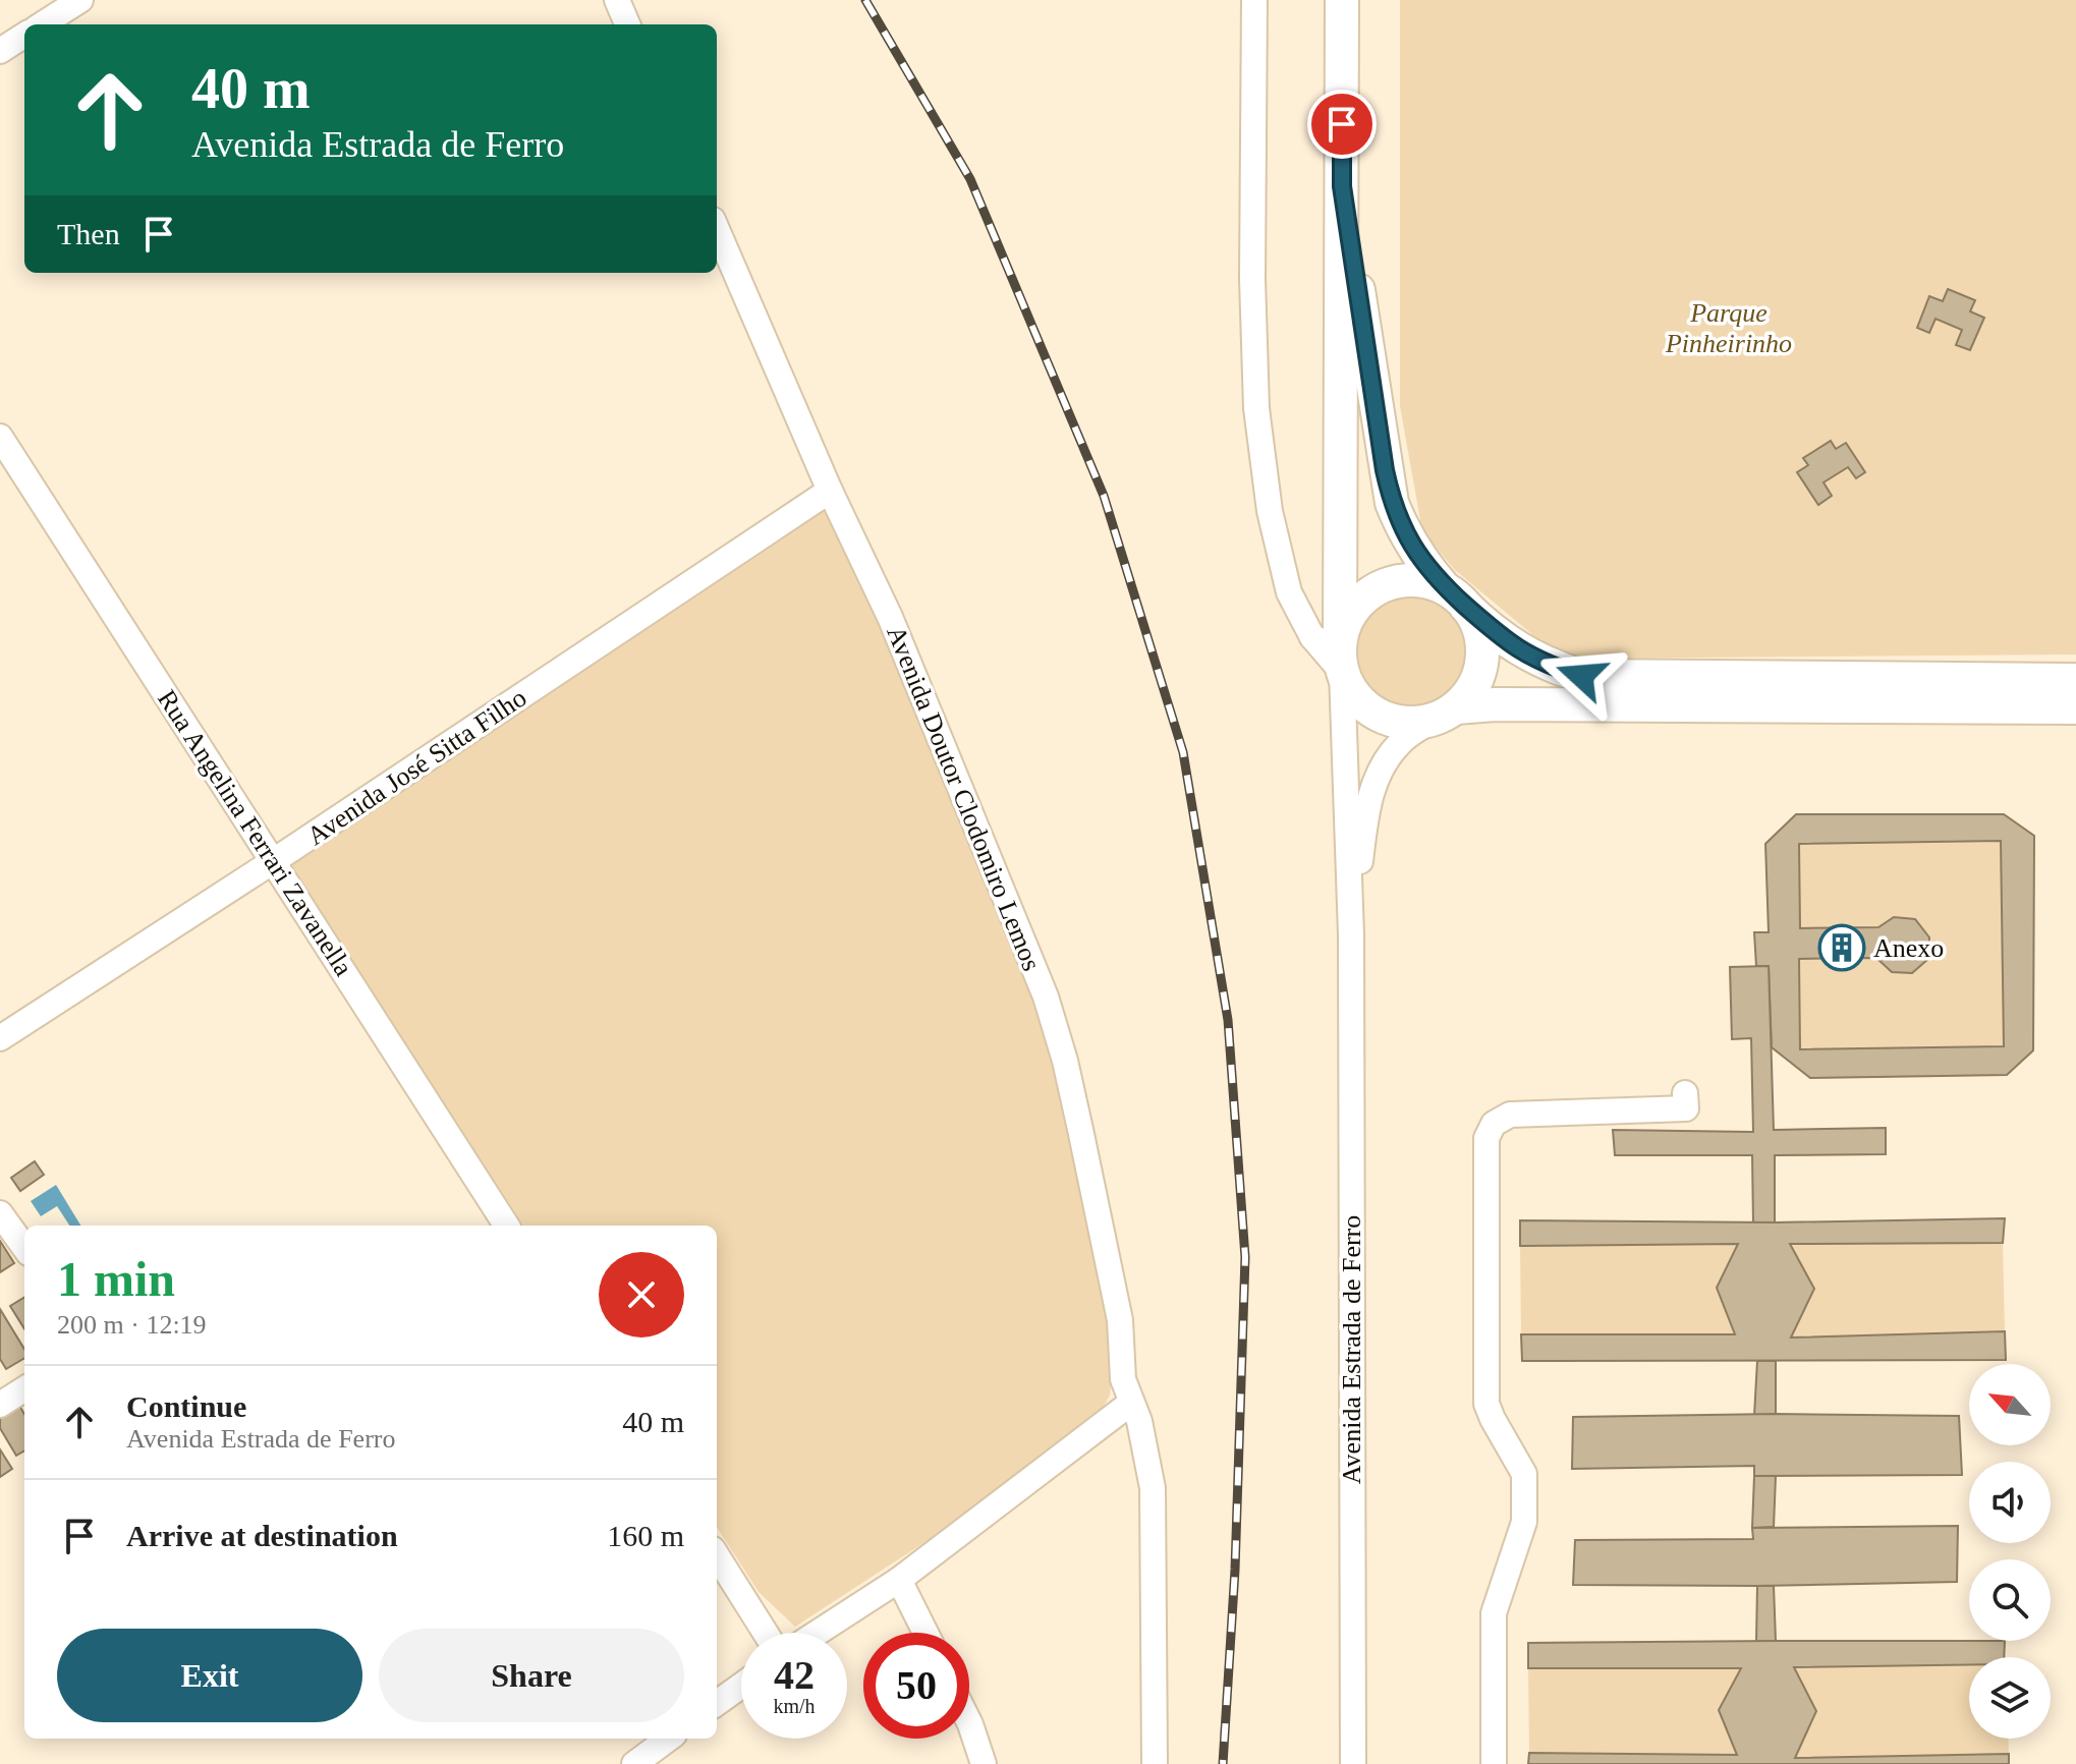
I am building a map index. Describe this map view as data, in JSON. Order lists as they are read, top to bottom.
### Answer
{
  "streets": {
    "main road": ["Avenida Estrada de Ferro"],
    "street": ["Avenida José Sitta Filho", "Avenida Doutor Clodomiro Lemos", "Rua Angelina Ferrari Zavanella"]
  },
  "crossings": [
    ["Avenida José Sitta Filho", "Avenida Doutor Clodomiro Lemos"],
    ["Avenida José Sitta Filho", "Rua Angelina Ferrari Zavanella"]
  ],
  "parks": ["Parque Pinheirinho"],
  "places": {
    "building": ["Anexo"]
  },
  "north": "top left",
  "page": {
    "turn": ["40 m", "Avenida Estrada de Ferro"],
    "then": "Then",
    "heading": ["1 min", "200 m · 12:19"],
    "list": [
      {
        "name": "Continue",
        "note": "Avenida Estrada de Ferro",
        "value": "40 m"
      },
      {
        "name": "Arrive at destination",
        "value": "160 m"
      }
    ],
    "buttons": ["Exit", "Share"],
    "speed": "42 km/h",
    "limit": "50"
  }
}
